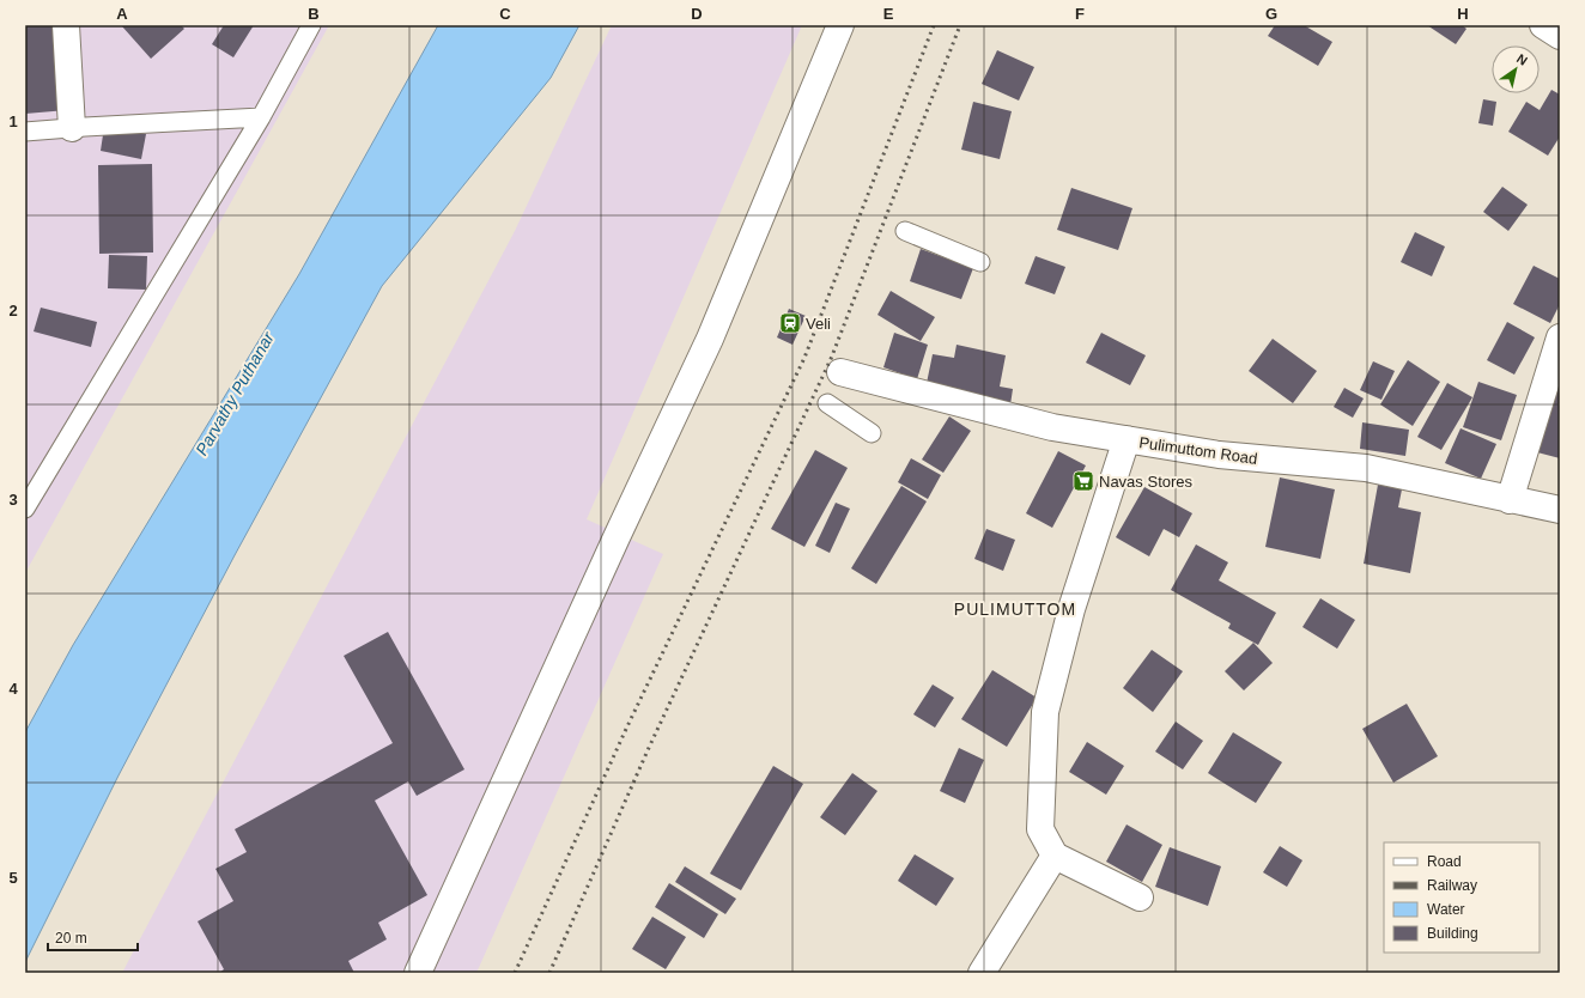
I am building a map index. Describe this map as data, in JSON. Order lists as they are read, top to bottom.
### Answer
{
  "streets": {
    "street": ["Pulimuttom Road"]
  },
  "districts": ["PULIMUTTOM"],
  "water": ["Parvathy Puthanar"],
  "places": {
    "station": ["Veli"],
    "supermarket": ["Navas Stores"]
  },
  "legend": [
    "Road",
    "Railway",
    "Water",
    "Building"
  ],
  "scale_bar": "20 m",
  "north": "top right",
  "grid": {
    "columns": [
      "A",
      "B",
      "C",
      "D",
      "E",
      "F",
      "G",
      "H"
    ],
    "rows": [
      "1",
      "2",
      "3",
      "4",
      "5"
    ]
  }
}
